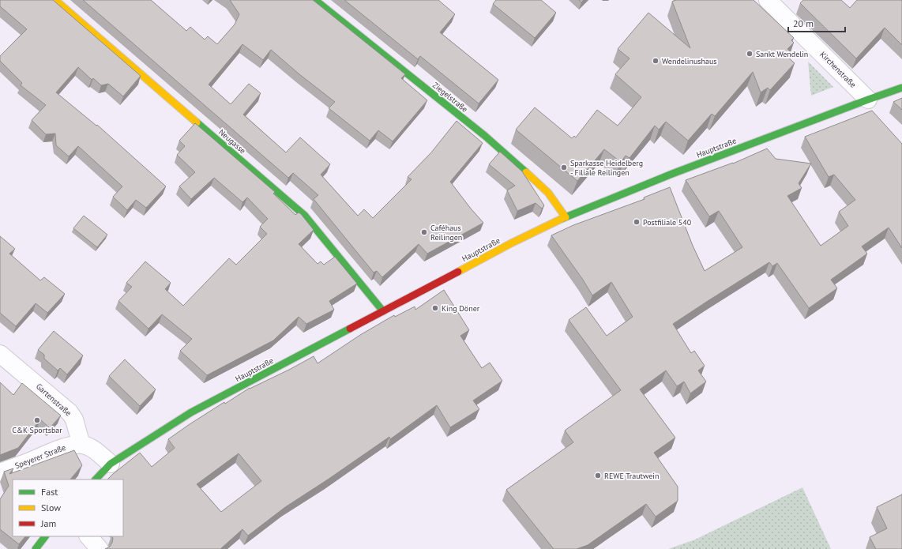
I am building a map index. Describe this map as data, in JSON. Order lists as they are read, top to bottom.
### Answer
{
  "streets": {
    "street": [
      "Kirchenstraße",
      "Ziegelstraße",
      "Neugasse",
      "Hauptstraße",
      "Gartenstraße",
      "Speyerer Straße"
    ]
  },
  "crossings": [
    ["Kirchenstraße", "Hauptstraße"],
    ["Ziegelstraße", "Hauptstraße"],
    ["Neugasse", "Hauptstraße"],
    ["Gartenstraße", "Speyerer Straße"]
  ],
  "places": [
    "Sankt Wendelin",
    "Wendelinushaus",
    "Sparkasse Heidelberg - Filiale Reilingen",
    "Postfiliale 540",
    "Caféhaus Reilingen",
    "King Döner",
    "C&K Sportsbar",
    "REWE Trautwein"
  ],
  "legend": ["Fast", "Slow", "Jam"],
  "scale_bar": "20 m"
}
